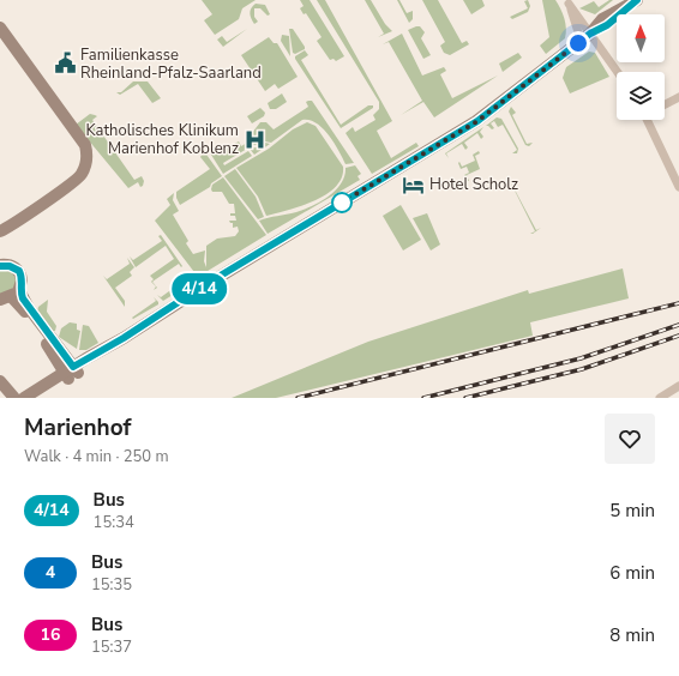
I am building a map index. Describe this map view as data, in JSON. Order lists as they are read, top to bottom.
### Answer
{
  "places": {
    "public building": ["Familienkasse Rheinland-Pfalz-Saarland"],
    "hospital": ["Katholisches Klinikum Marienhof Koblenz"],
    "hotel": ["Hotel Scholz"]
  },
  "lines": ["bus line 4/14"],
  "north": "top",
  "page": {
    "on_map": "4/14",
    "heading": ["Marienhof", "Walk · 4 min · 250 m"],
    "list": [
      {
        "mark": "4/14",
        "name": "Bus",
        "note": "15:34",
        "value": "5 min"
      },
      {
        "mark": "4",
        "name": "Bus",
        "note": "15:35",
        "value": "6 min"
      },
      {
        "mark": "16",
        "name": "Bus",
        "note": "15:37",
        "value": "8 min"
      }
    ]
  }
}
